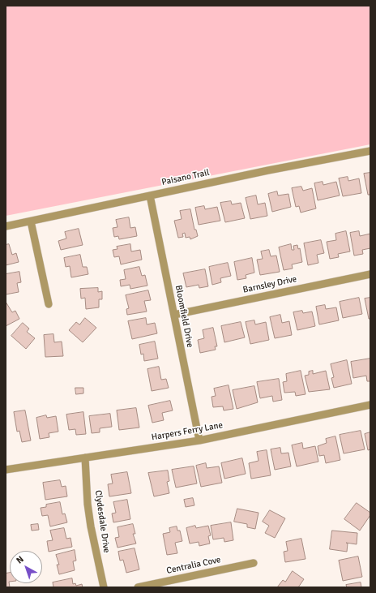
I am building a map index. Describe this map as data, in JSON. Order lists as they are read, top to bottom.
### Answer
{
  "streets": {
    "street": [
      "Paisano Trail",
      "Barnsley Drive",
      "Bloomfield Drive",
      "Harpers Ferry Lane",
      "Clydesdale Drive",
      "Centralia Cove"
    ]
  },
  "crossings": [
    ["Paisano Trail", "Bloomfield Drive"],
    ["Barnsley Drive", "Bloomfield Drive"],
    ["Bloomfield Drive", "Harpers Ferry Lane"],
    ["Harpers Ferry Lane", "Clydesdale Drive"]
  ],
  "north": "top left"
}
